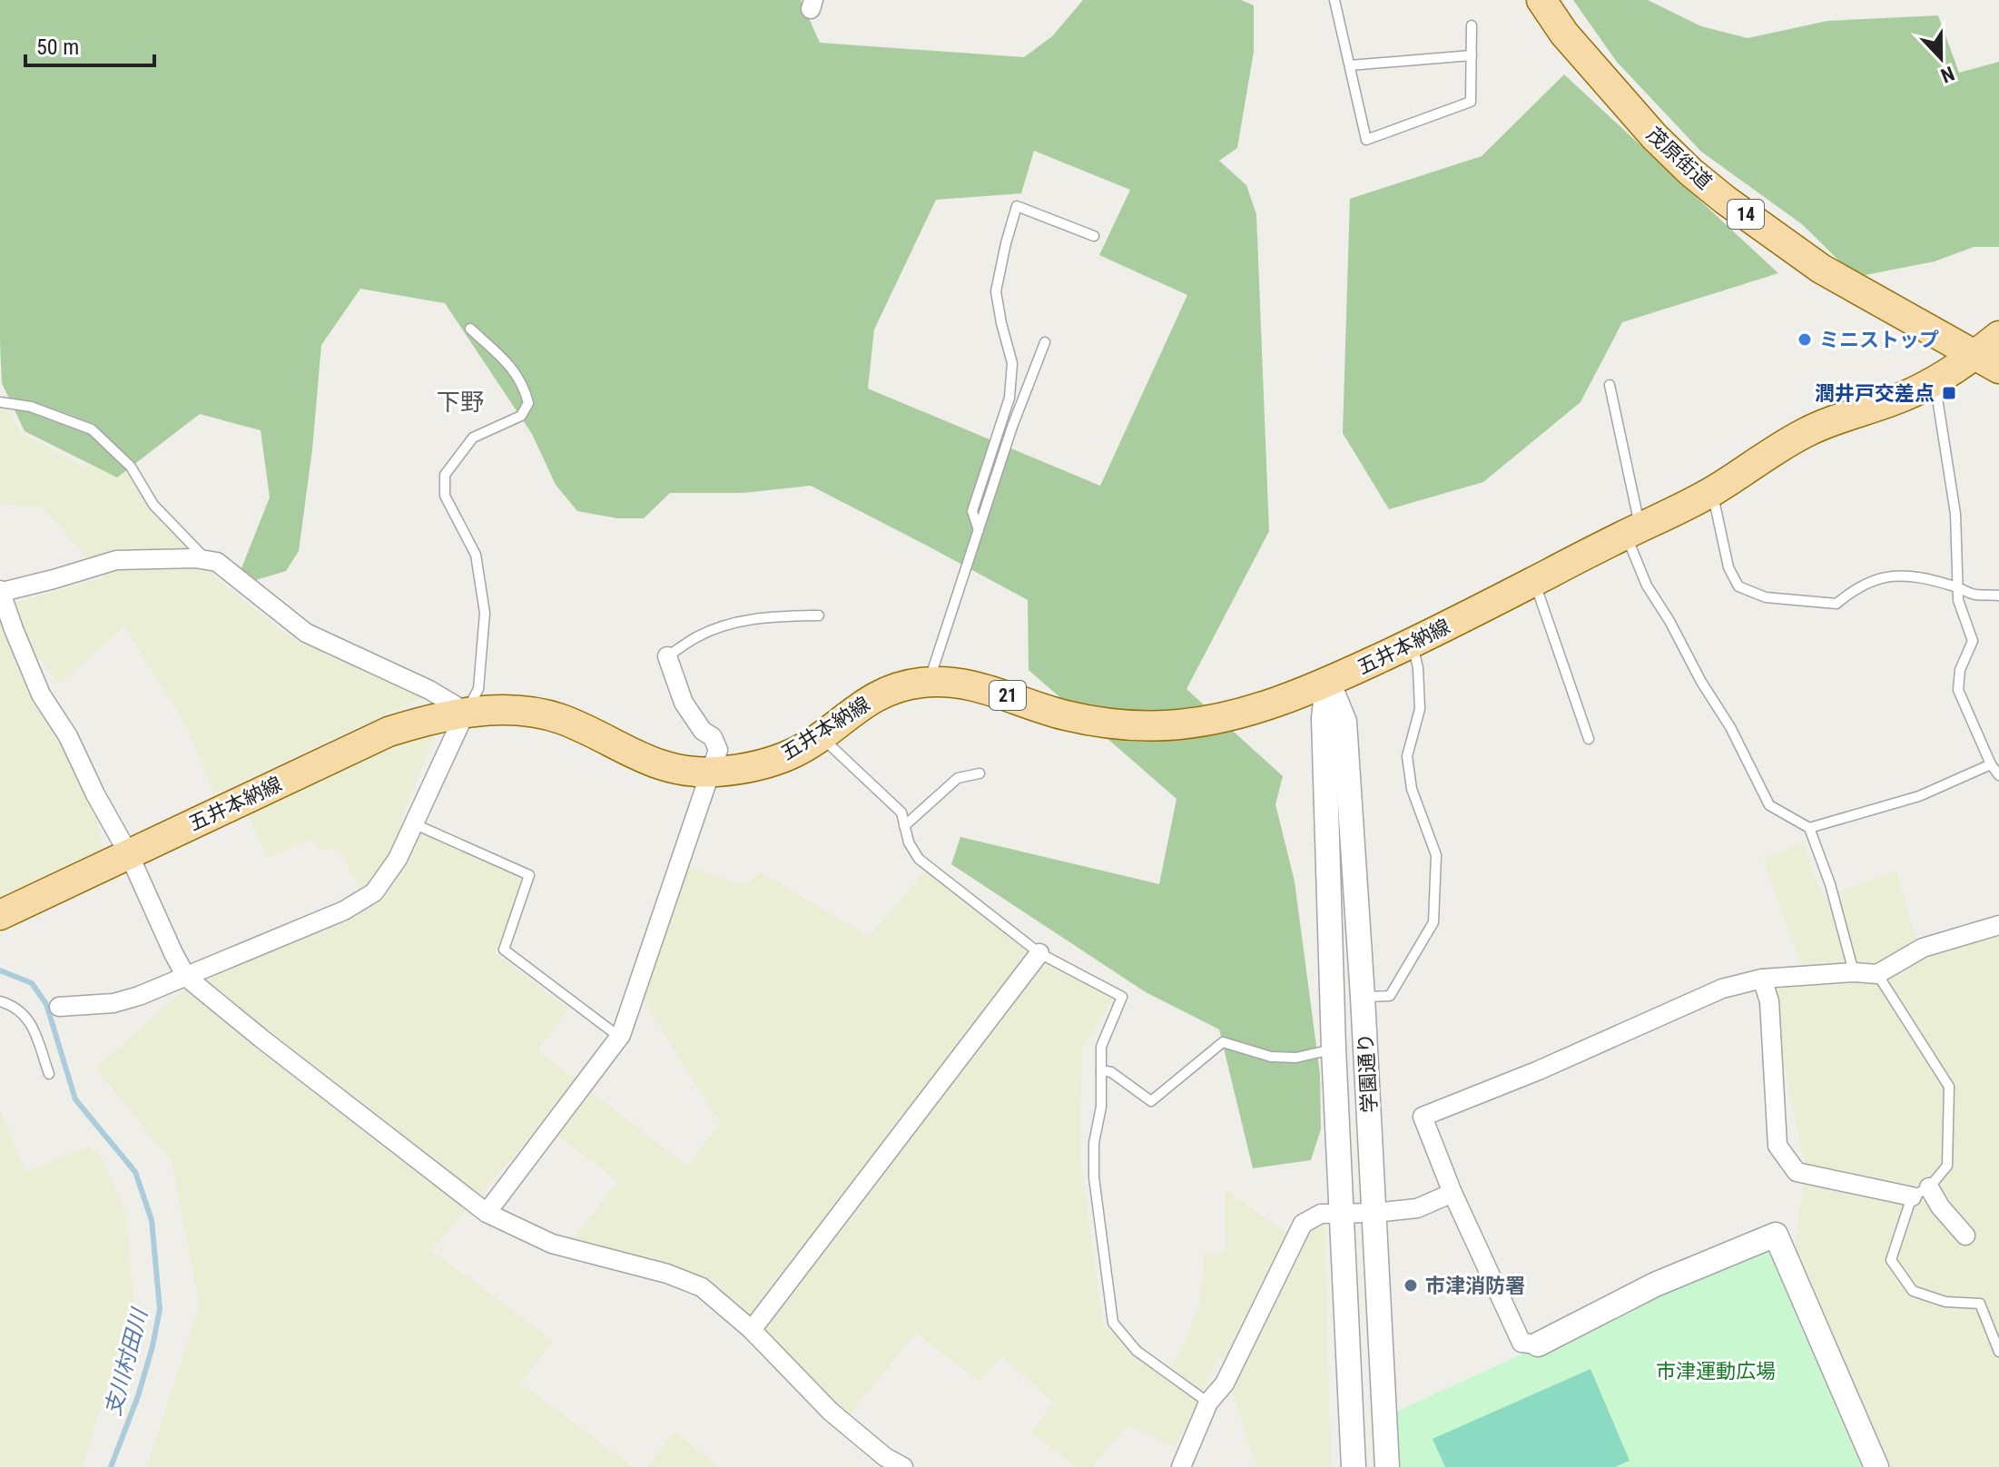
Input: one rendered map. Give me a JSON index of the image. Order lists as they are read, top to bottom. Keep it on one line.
{"streets":{"main road":["茂原街道","14","五井本納線","21"],"street":["学園通り"]},"crossings":[["茂原街道","五井本納線"],["五井本納線","学園通り"]],"districts":["下野"],"water":["支川村田川"],"parks":["市津運動広場"],"places":{"other":["ミニストップ","市津消防署"],"transit":["潤井戸交差点"]},"scale_bar":"50 m","north":"bottom"}
